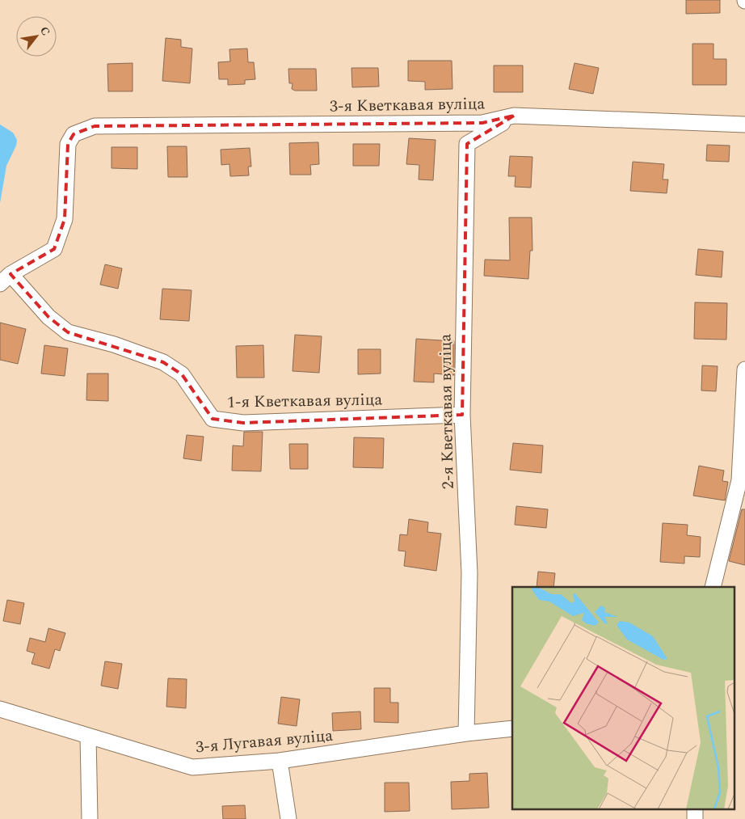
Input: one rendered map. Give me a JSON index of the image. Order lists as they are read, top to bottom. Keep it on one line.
{"streets":{"street":["3-я Кветкавая вуліца","1-я Кветкавая вуліца","2-я Кветкавая вуліца","3-я Лугавая вуліца"]},"crossings":[["3-я Кветкавая вуліца","1-я Кветкавая вуліца"],["3-я Кветкавая вуліца","2-я Кветкавая вуліца"],["1-я Кветкавая вуліца","2-я Кветкавая вуліца"],["2-я Кветкавая вуліца","3-я Лугавая вуліца"]],"north":"top right"}
